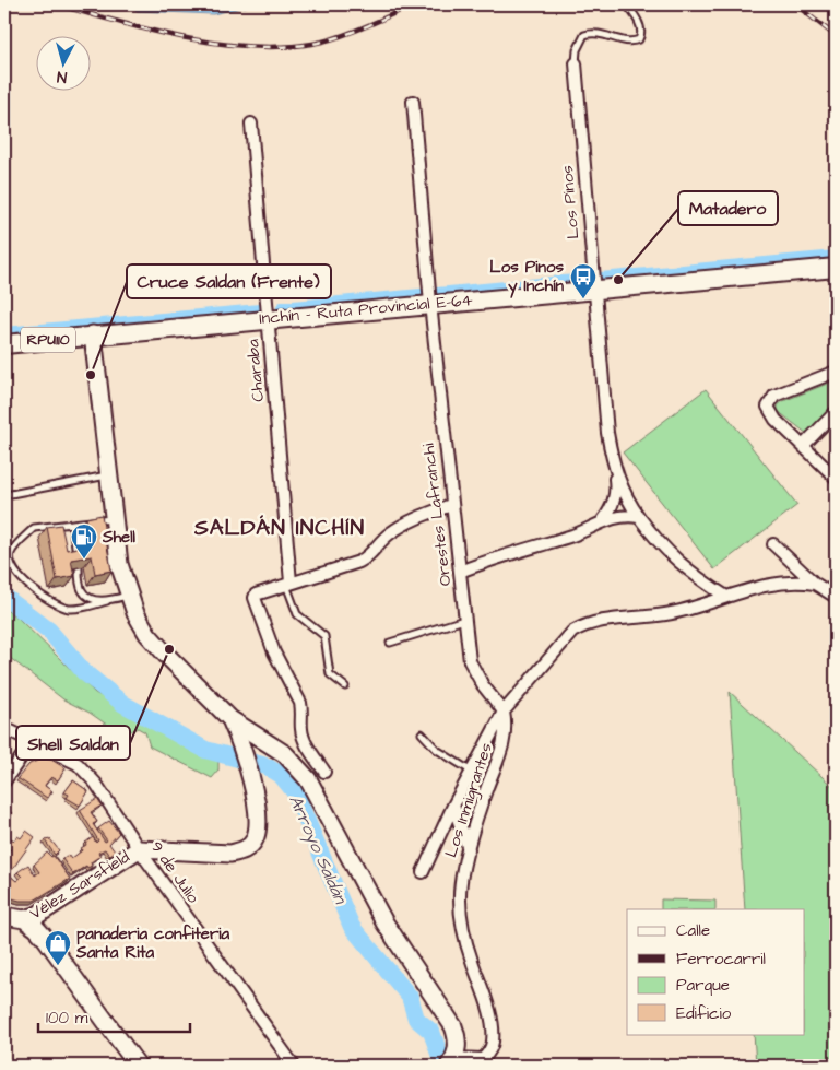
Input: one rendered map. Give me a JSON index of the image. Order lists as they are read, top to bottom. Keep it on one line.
{"streets":{"main road":["Inchín - Ruta Provincial E-64","RPU110","Vélez Sarsfield"],"street":["Los Pinos","Charaba","Orestes Lafranchi","Los Inmigrantes","9 de Julio"]},"crossings":[["Los Pinos","Inchín - Ruta Provincial E-64"],["Inchín - Ruta Provincial E-64","RPU110"],["Inchín - Ruta Provincial E-64","Charaba"],["Inchín - Ruta Provincial E-64","Orestes Lafranchi"],["Orestes Lafranchi","Los Inmigrantes"],["9 de Julio","Vélez Sarsfield"]],"districts":["SALDÁN INCHÍN"],"water":["Arroyo Saldán"],"places":{"other":["Matadero","Cruce Saldan (Frente)","Shell Saldan"],"bus stop":["Los Pinos y Inchín"],"fuel station":["Shell"],"shop":["panaderia confiteria Santa Rita"]},"legend":["Calle","Ferrocarril","Parque","Edificio"],"scale_bar":"100 m","north":"bottom"}
